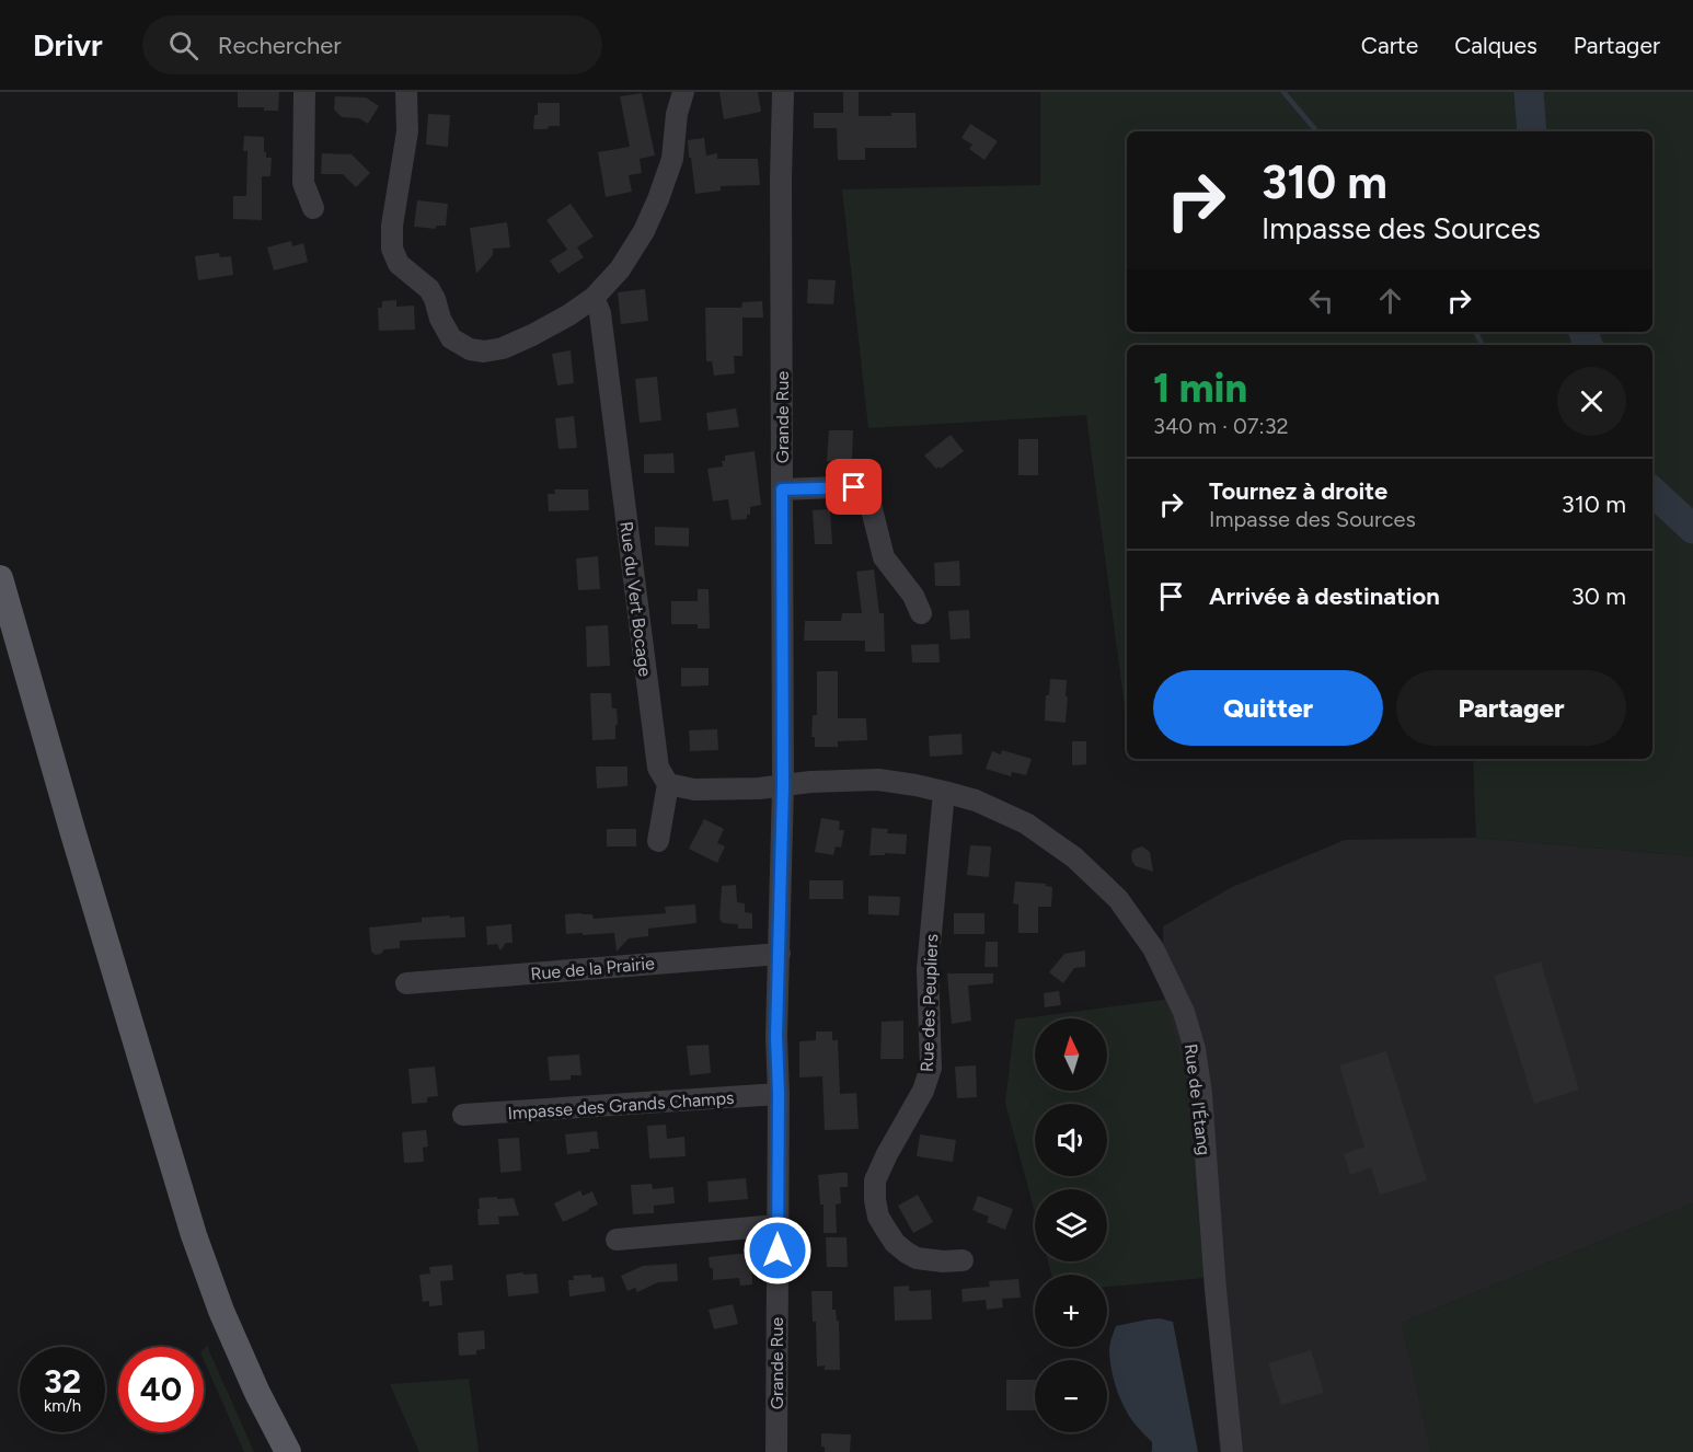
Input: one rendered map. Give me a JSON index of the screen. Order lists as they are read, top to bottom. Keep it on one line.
{"streets":{"street":["Grande Rue","Rue du Vert Bocage","Rue de la Prairie","Rue des Peupliers","Rue de l'Étang","Impasse des Grands Champs"]},"crossings":[["Grande Rue","Rue de la Prairie"],["Grande Rue","Rue de l'Étang"],["Grande Rue","Impasse des Grands Champs"],["Rue des Peupliers","Rue de l'Étang"]],"north":"top","page":{"header":"Drivr","search":"Rechercher","nav":["Carte","Calques","Partager"],"turn":["310 m","Impasse des Sources"],"heading":["1 min","340 m · 07:32"],"list":[{"name":"Tournez à droite","note":"Impasse des Sources","value":"310 m"},{"name":"Arrivée à destination","value":"30 m"}],"buttons":["Quitter","Partager"],"map_buttons":["+","−"],"speed":"32 km/h","limit":"40"}}
